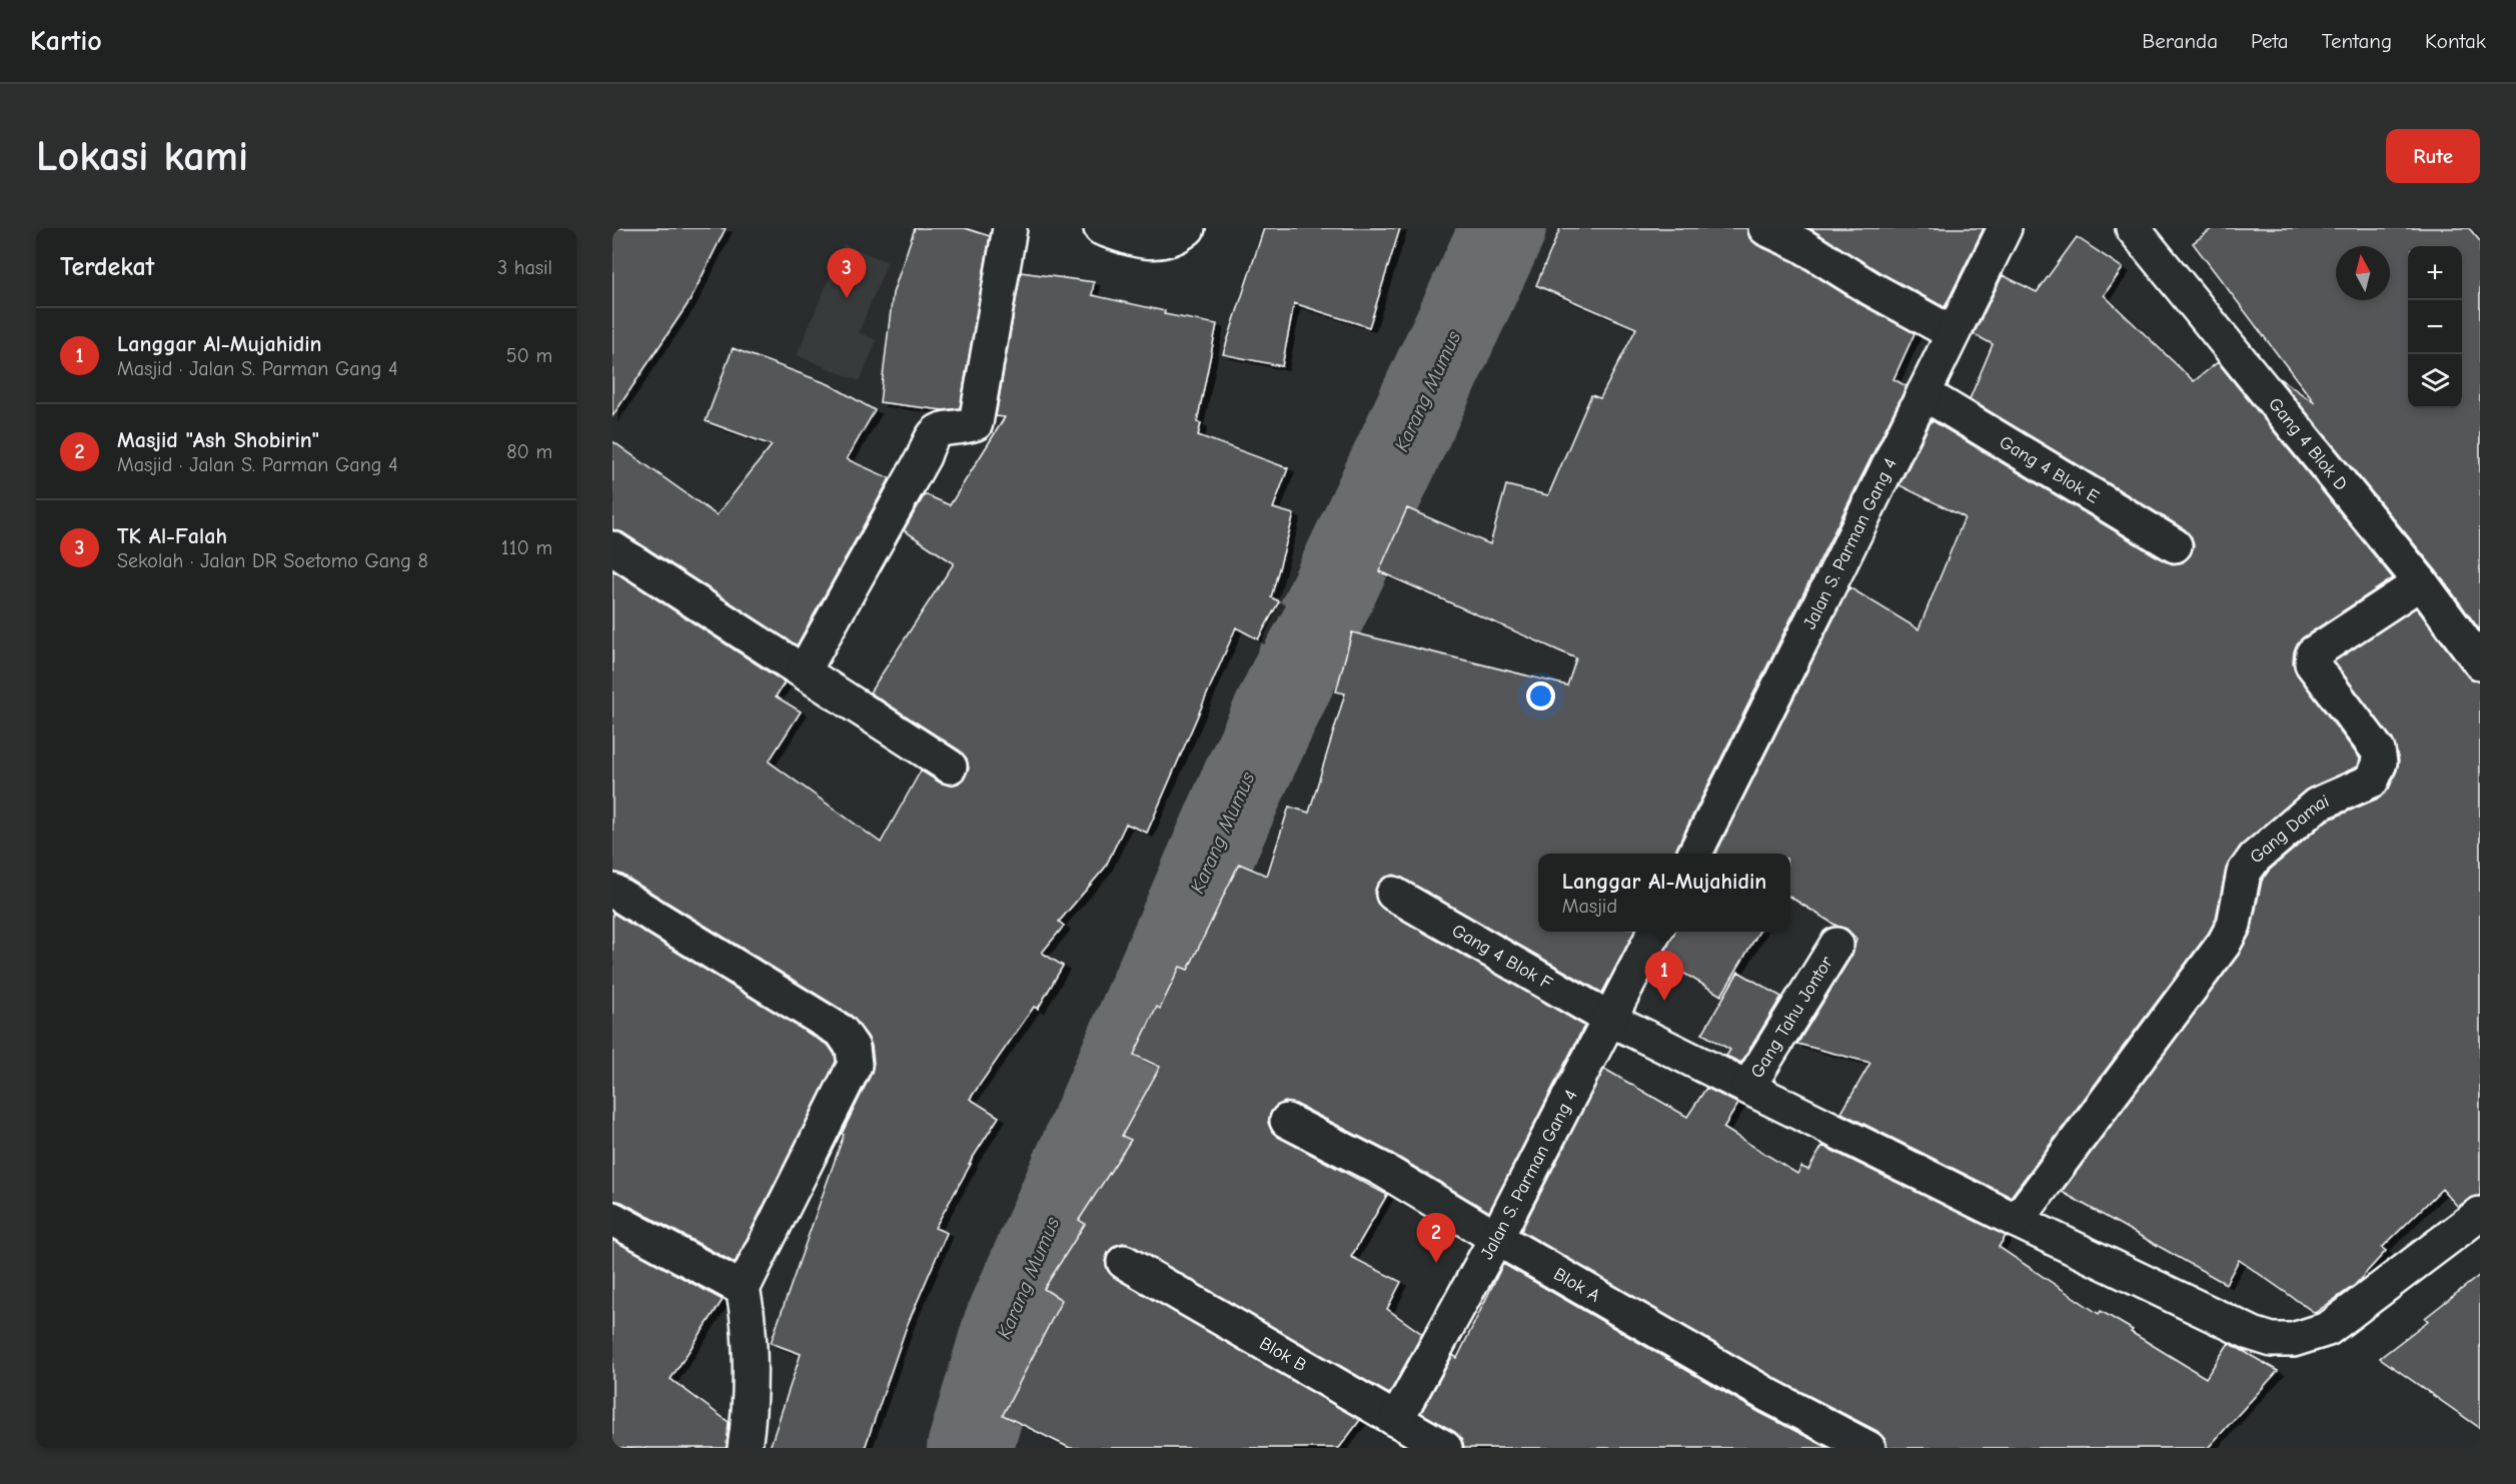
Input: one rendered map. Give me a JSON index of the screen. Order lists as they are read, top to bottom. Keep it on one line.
{"streets":{"street":["Gang 4 Blok D","Gang 4 Blok E","Jalan S. Parman Gang 4","Gang Damai","Gang 4 Blok F","Gang Tahu Jontor","Blok A","Blok B"]},"crossings":[["Gang 4 Blok D","Gang Damai"],["Gang 4 Blok E","Jalan S. Parman Gang 4"],["Jalan S. Parman Gang 4","Gang 4 Blok F"],["Jalan S. Parman Gang 4","Blok A"],["Jalan S. Parman Gang 4","Blok B"],["Gang Damai","Gang 4 Blok F"],["Gang 4 Blok F","Gang Tahu Jontor"]],"water":["Karang Mumus"],"north":"top","page":{"header":"Kartio","nav":["Beranda","Peta","Tentang","Kontak"],"buttons":"Rute","title":"Lokasi kami","heading":["Terdekat","3 hasil"],"map_buttons":["+","−"],"pins":["3","1","2"],"list":[{"mark":"1","name":"Langgar Al-Mujahidin","note":"Masjid · Jalan S. Parman Gang 4","value":"50 m"},{"mark":"2","name":"Masjid \"Ash Shobirin\"","note":"Masjid · Jalan S. Parman Gang 4","value":"80 m"},{"mark":"3","name":"TK Al-Falah","note":"Sekolah · Jalan DR Soetomo Gang 8","value":"110 m"}],"popup":["Langgar Al-Mujahidin","Masjid"]}}
